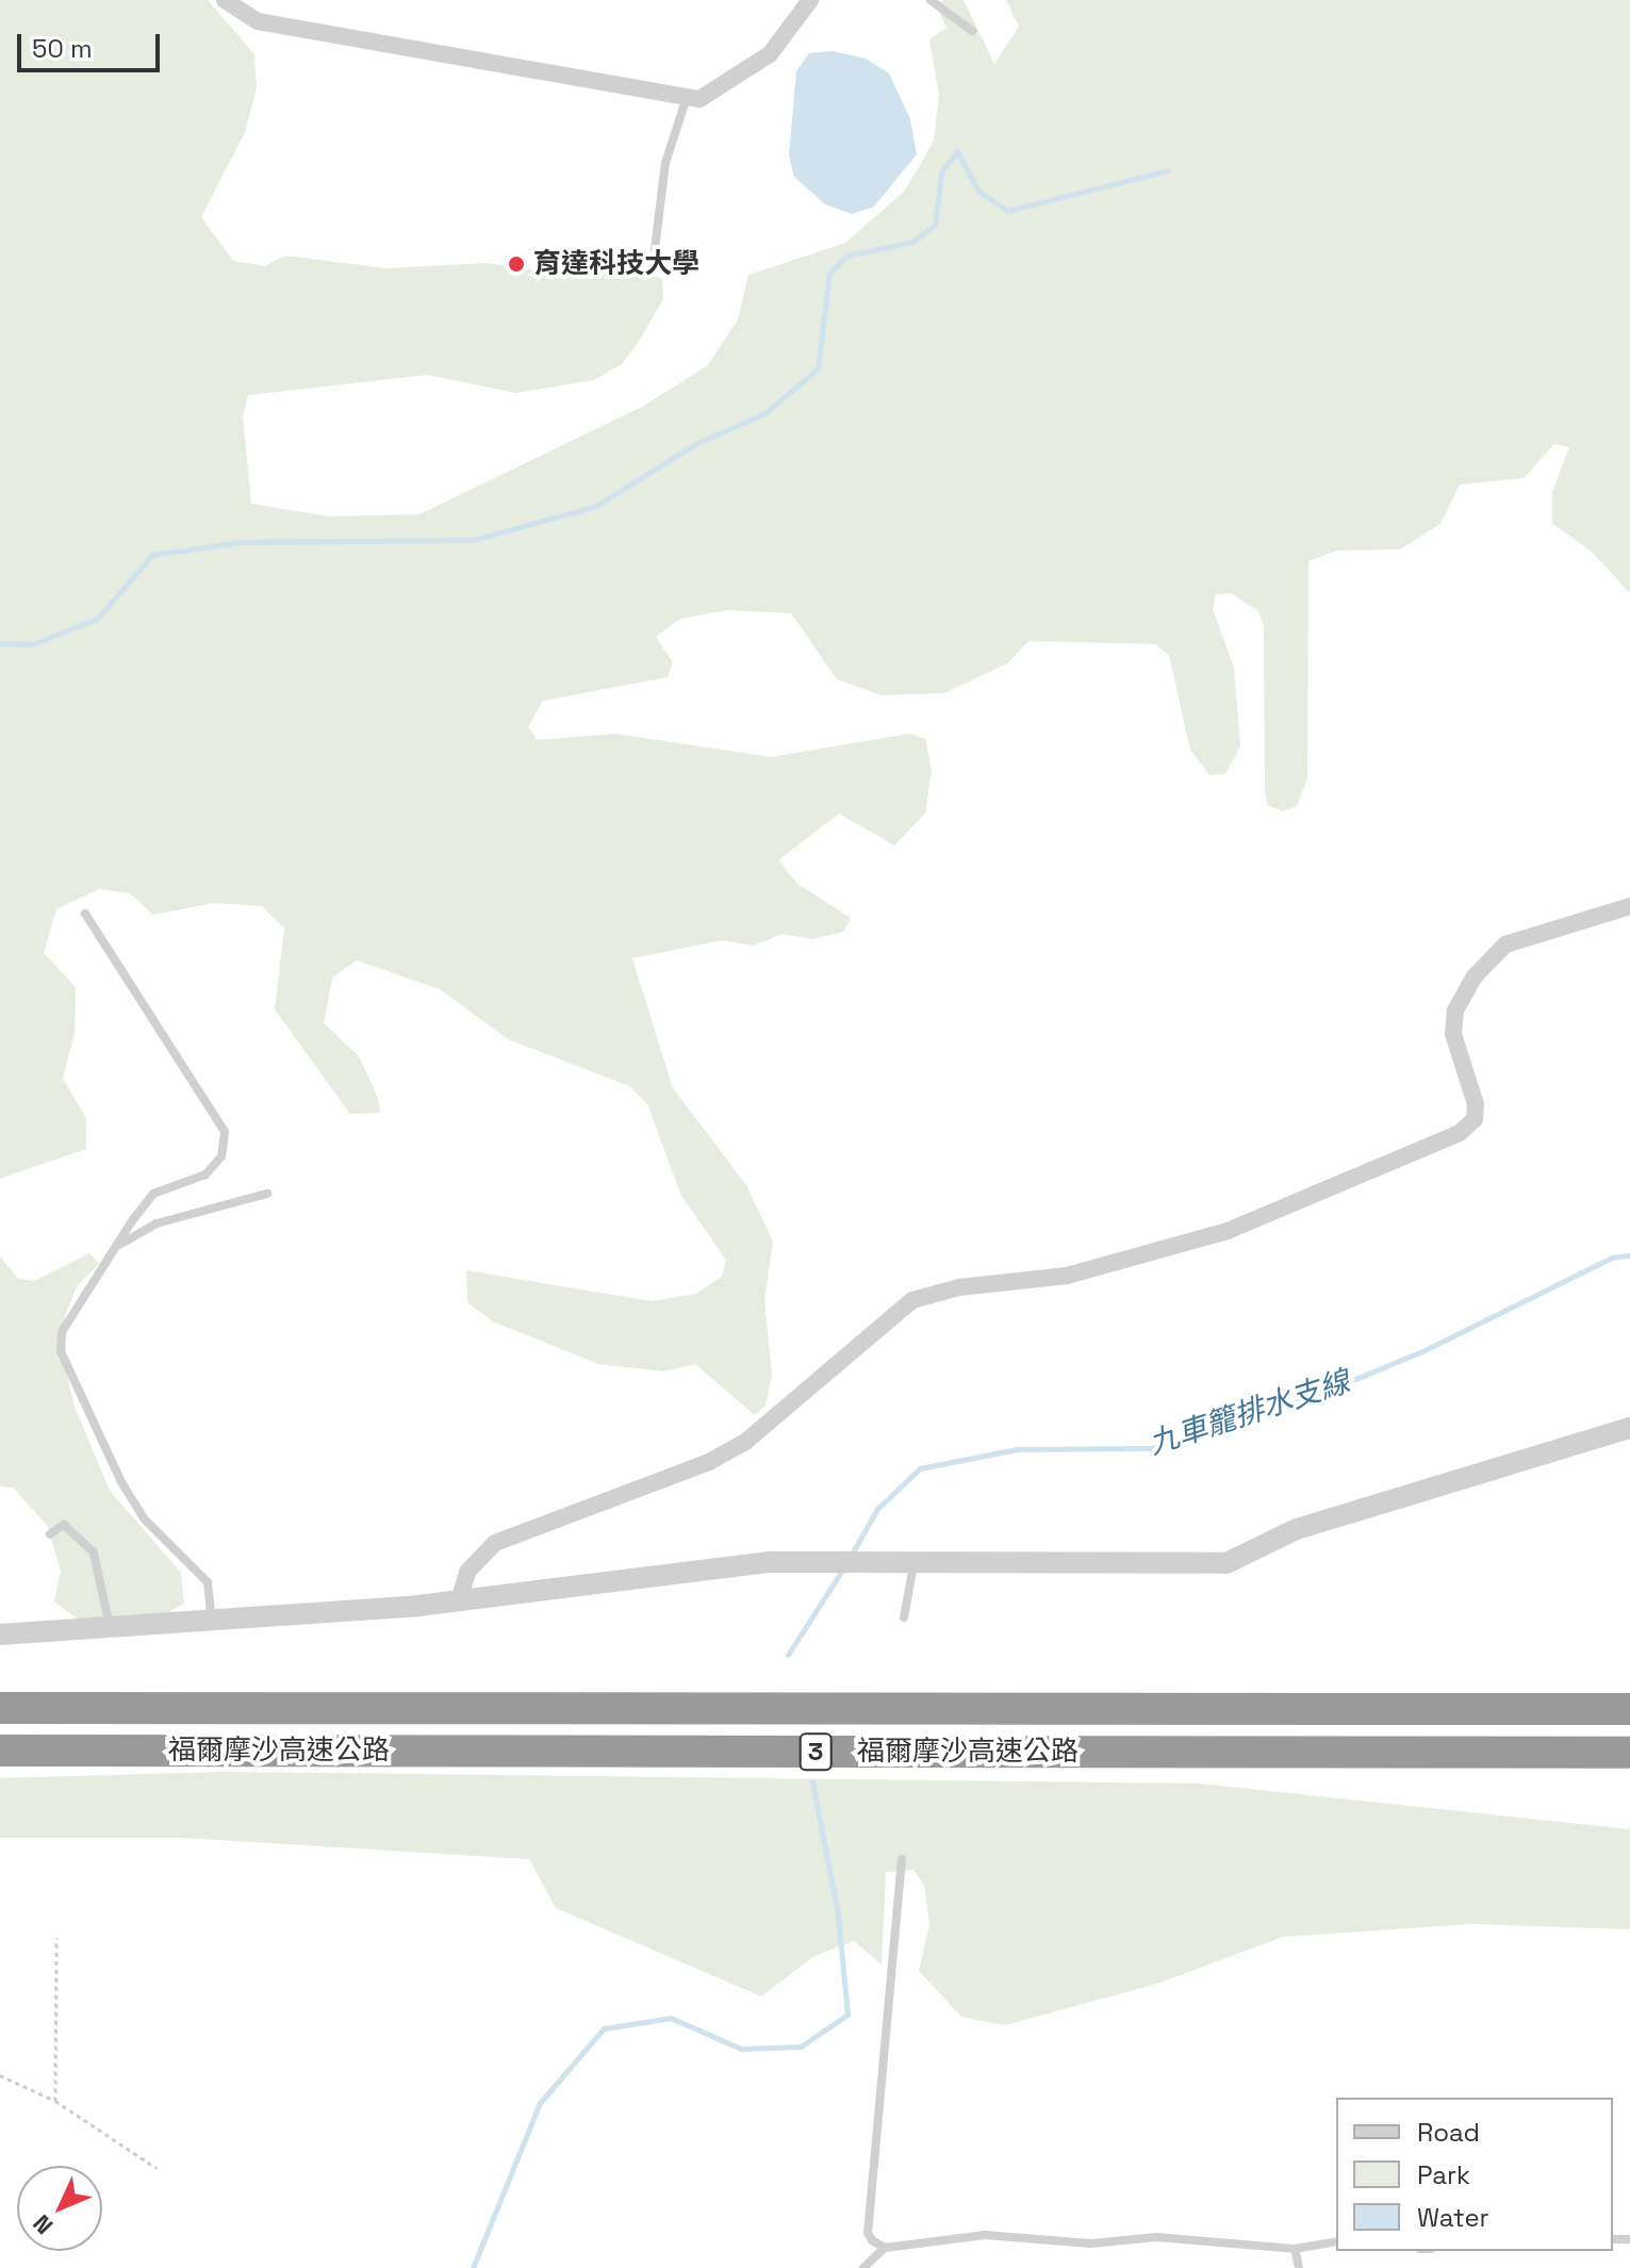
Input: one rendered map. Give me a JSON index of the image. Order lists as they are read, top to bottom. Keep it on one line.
{"streets":{"highway":["福爾摩沙高速公路","3"]},"water":["九車籠排水支線"],"places":["育達科技大學"],"legend":["Road","Park","Water"],"scale_bar":"50 m","north":"bottom left"}
